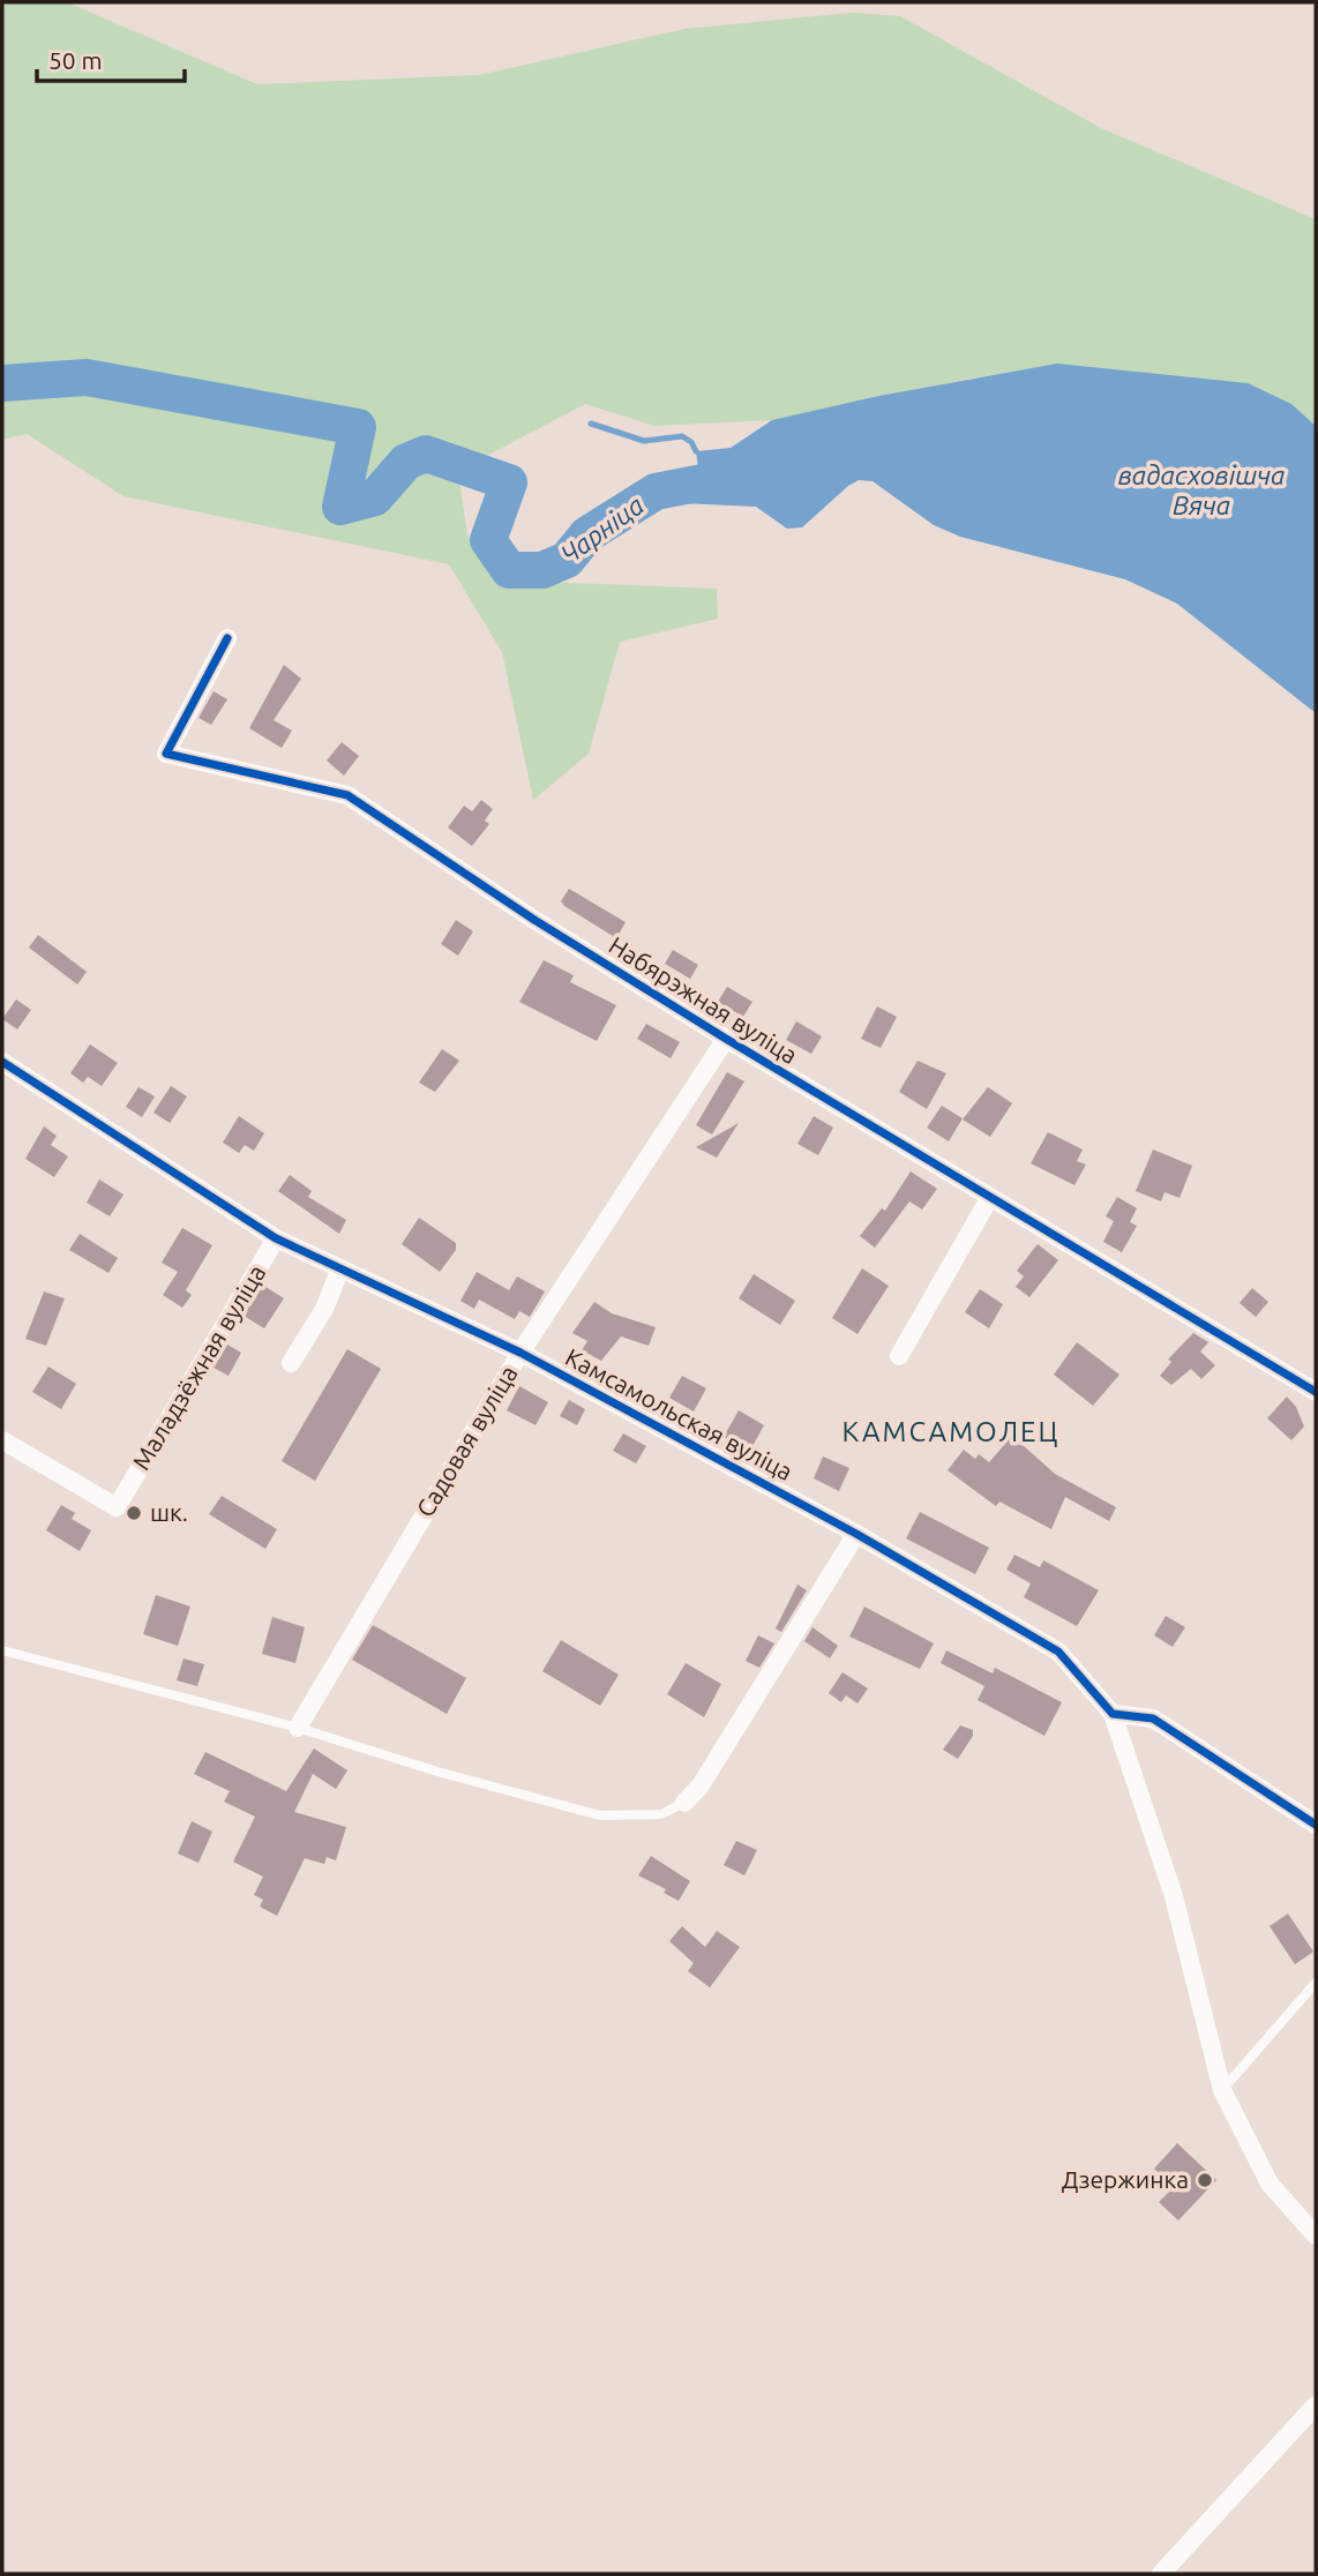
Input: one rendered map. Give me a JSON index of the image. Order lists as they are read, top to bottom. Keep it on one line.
{"streets":{"street":["Набярэжная вуліца","Маладзёжная вуліца","Камсамольская вуліца","Садовая вуліца"]},"crossings":[["Набярэжная вуліца","Садовая вуліца"],["Маладзёжная вуліца","Камсамольская вуліца"],["Камсамольская вуліца","Садовая вуліца"]],"districts":["КАМСАМОЛЕЦ"],"water":["вадасховішча Вяча","Чарніца"],"places":["шк.","Дзержинка"],"scale_bar":"50 m"}
